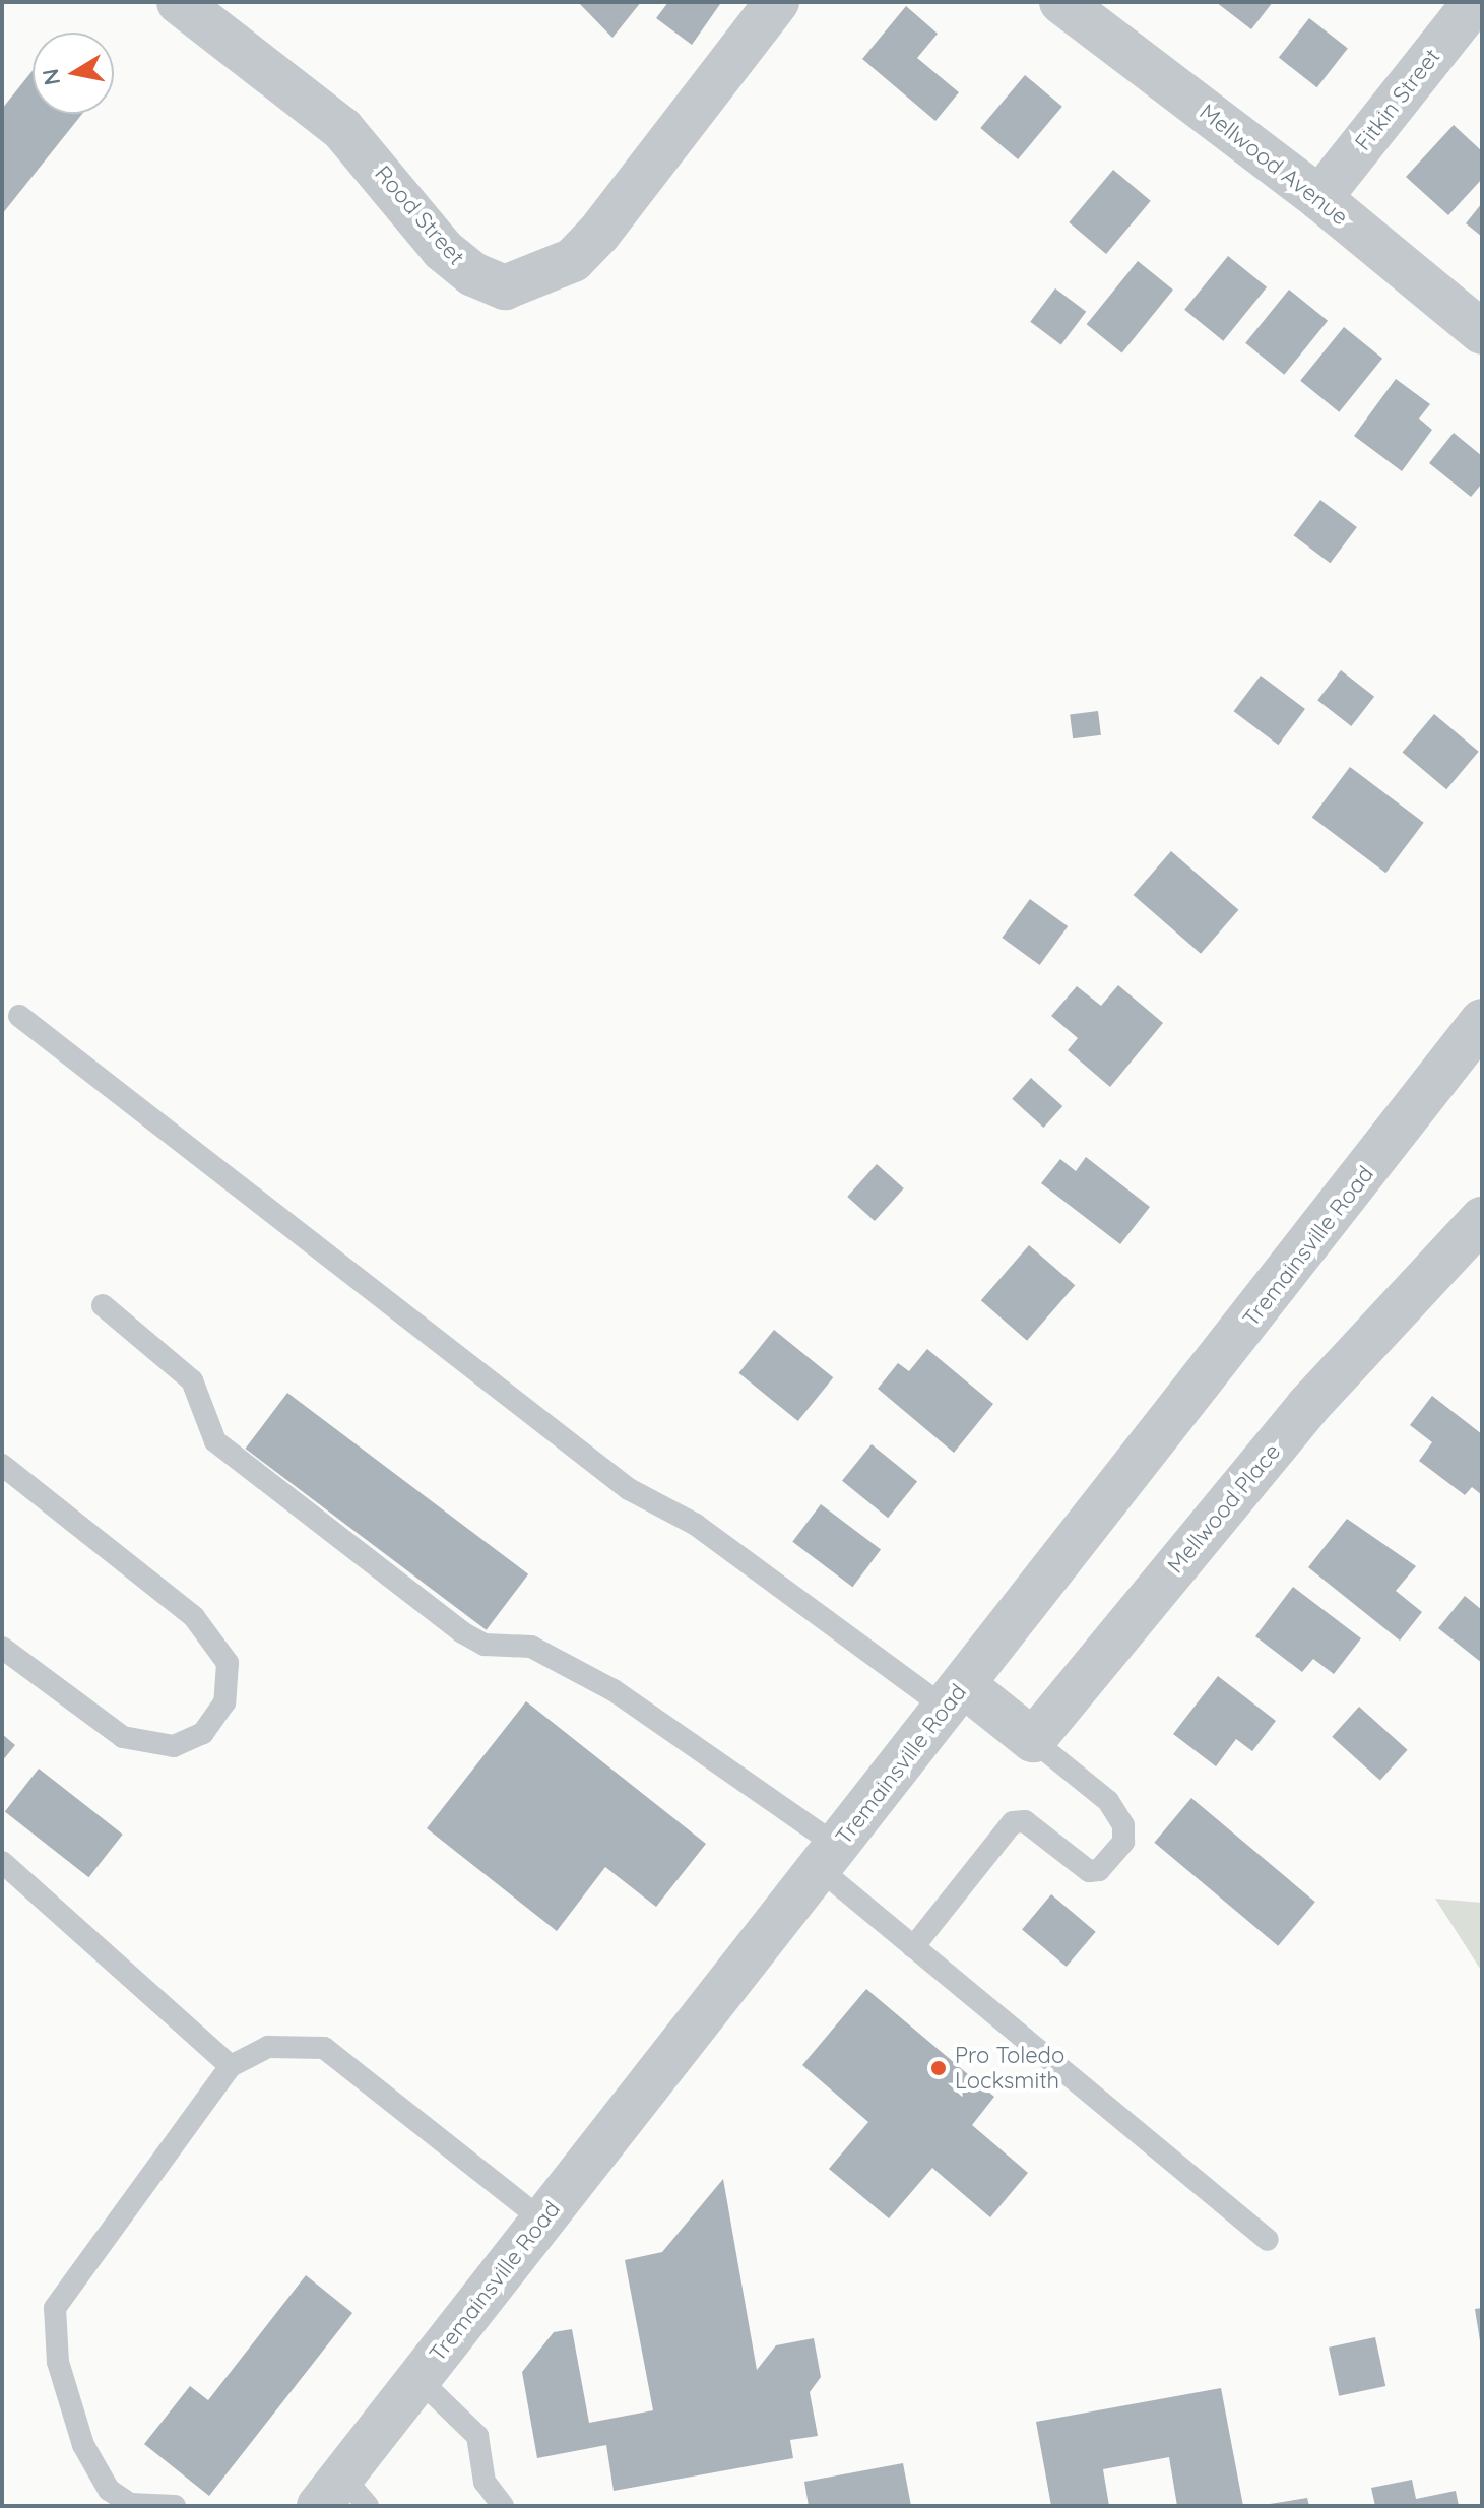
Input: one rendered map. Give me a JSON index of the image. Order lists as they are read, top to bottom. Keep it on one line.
{"streets":{"street":["Fitkin Street","Mellwood Avenue","Rood Street","Tremainsville Road","Mellwood Place"]},"crossings":[["Fitkin Street","Mellwood Avenue"]],"places":["Pro Toledo Locksmith"],"north":"left"}
